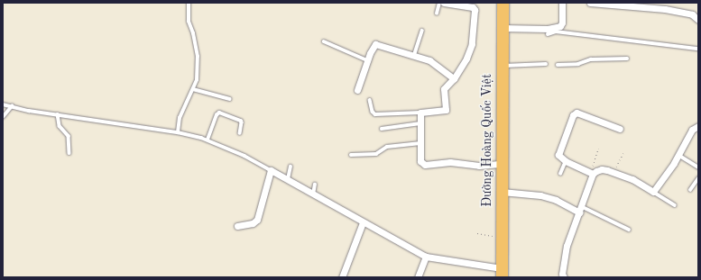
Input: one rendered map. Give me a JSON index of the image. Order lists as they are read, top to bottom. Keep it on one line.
{"streets":{"highway":["Đường Hoàng Quốc Việt"]}}
